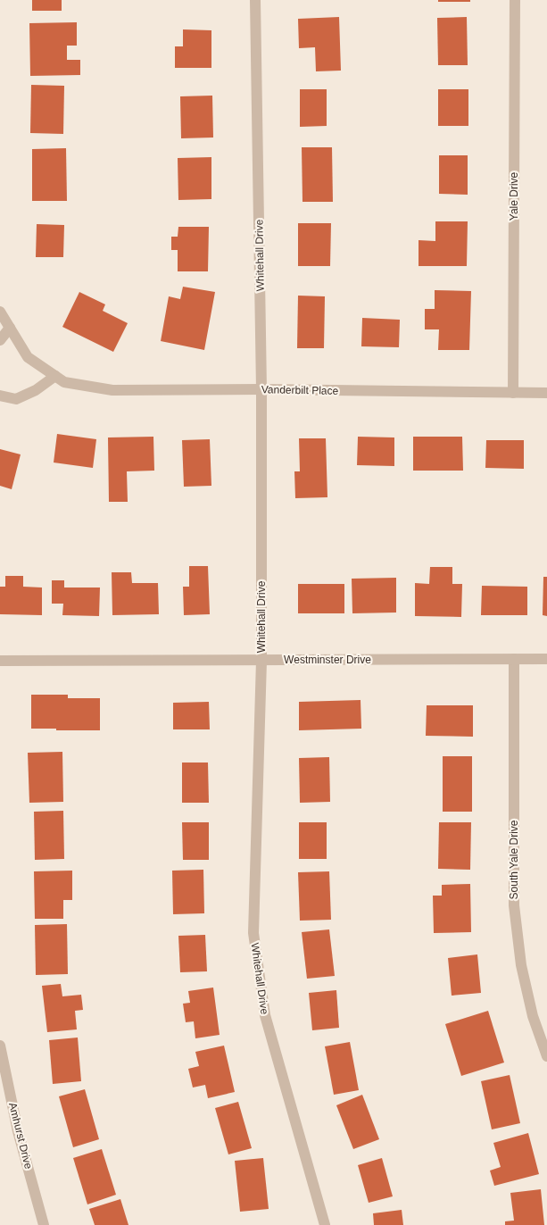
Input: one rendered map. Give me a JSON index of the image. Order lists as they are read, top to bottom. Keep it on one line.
{"streets":{"street":["Yale Drive","Whitehall Drive","Vanderbilt Place","Westminster Drive","South Yale Drive","Amhurst Drive"]},"crossings":[["Yale Drive","Vanderbilt Place"],["Whitehall Drive","Vanderbilt Place"],["Whitehall Drive","Westminster Drive"],["Westminster Drive","South Yale Drive"]]}
